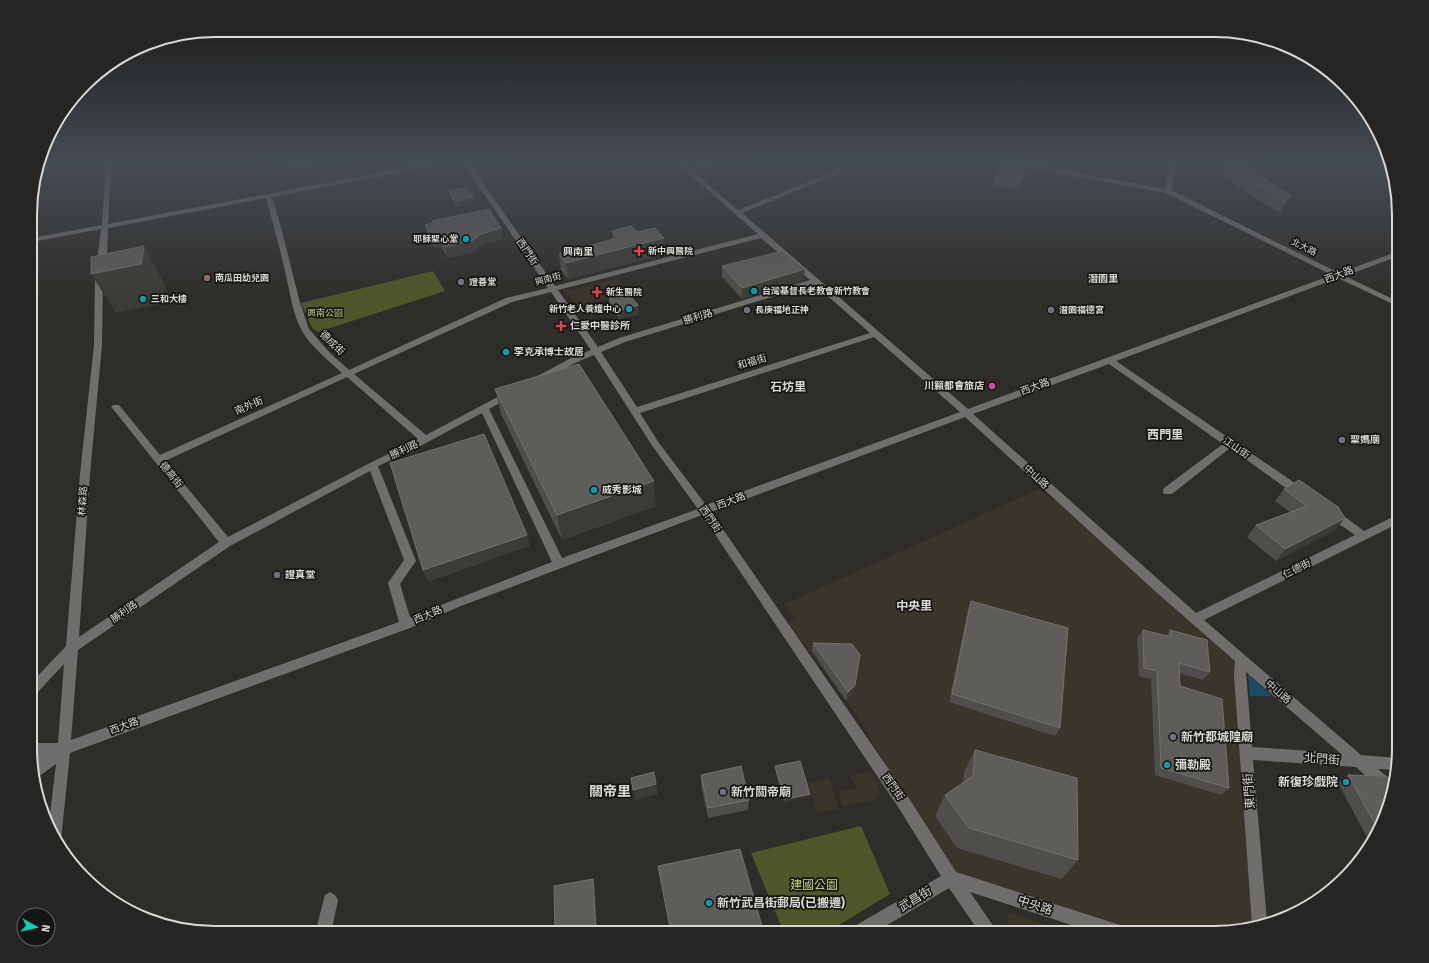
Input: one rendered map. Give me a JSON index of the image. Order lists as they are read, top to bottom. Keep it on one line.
{"streets":{"street":["北大路","西門街","西大路","興南街","勝利路","德成街","和福街","南外街","江山街","德高街","中山路","林森路","仁德街","北門街","東門街","武昌街","中央路"]},"crossings":[["北大路","西大路"],["西門街","西大路"],["西門街","興南街"],["西門街","勝利路"],["西門街","和福街"],["西門街","武昌街"],["西門街","中央路"],["西大路","江山街"],["西大路","中山路"],["西大路","林森路"],["興南街","德成街"],["興南街","南外街"],["興南街","中山路"],["勝利路","德成街"],["勝利路","德高街"],["勝利路","中山路"],["勝利路","林森路"],["德成街","南外街"],["和福街","中山路"],["南外街","德高街"],["中山路","仁德街"],["中山路","北門街"],["中山路","東門街"],["北門街","東門街"],["武昌街","中央路"]],"districts":["興南里","潛園里","石坊里","西門里","中央里","關帝里"],"parks":["興南公園","建國公園"],"places":{"other":["耶穌聖心堂","南瓜田幼兒園","證善堂","台灣基督長老教會新竹教會","三和大樓","新竹老人養護中心","長庚福地正神","潛園福德宮","李克承博士故居","川籟都會旅店","聖媽廟","威秀影城","證真堂","新竹都城隍廟","彌勒殿","新復珍戲院","新竹關帝廟","新竹武昌街郵局(已搬遷)"],"health":["新中興醫院","新生醫院","仁愛中醫診所"]},"north":"right"}
